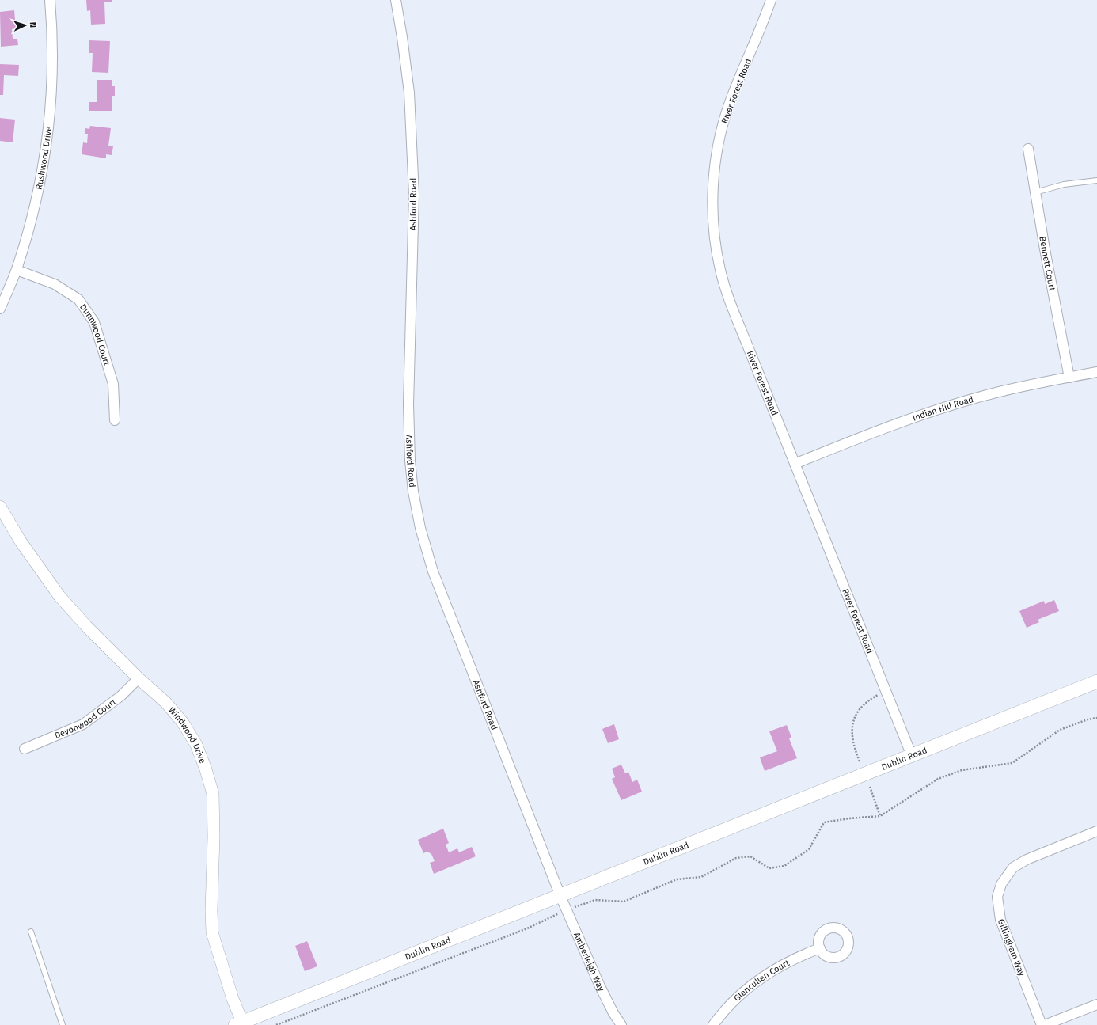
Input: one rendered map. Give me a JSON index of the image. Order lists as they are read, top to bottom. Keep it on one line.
{"streets":{"main road":["Dublin Road"],"street":["River Forest Road","Rushwood Drive","Ashford Road","Bennett Court","Dunnwood Court","Indian Hill Road","Devonwood Court","Windwood Drive","Gillingham Way","Amberleigh Way","Glencullen Court"]},"crossings":[["River Forest Road","Indian Hill Road"],["River Forest Road","Dublin Road"],["Rushwood Drive","Dunnwood Court"],["Ashford Road","Dublin Road"],["Ashford Road","Amberleigh Way"],["Bennett Court","Indian Hill Road"],["Devonwood Court","Windwood Drive"],["Windwood Drive","Dublin Road"],["Dublin Road","Amberleigh Way"]],"north":"right"}
